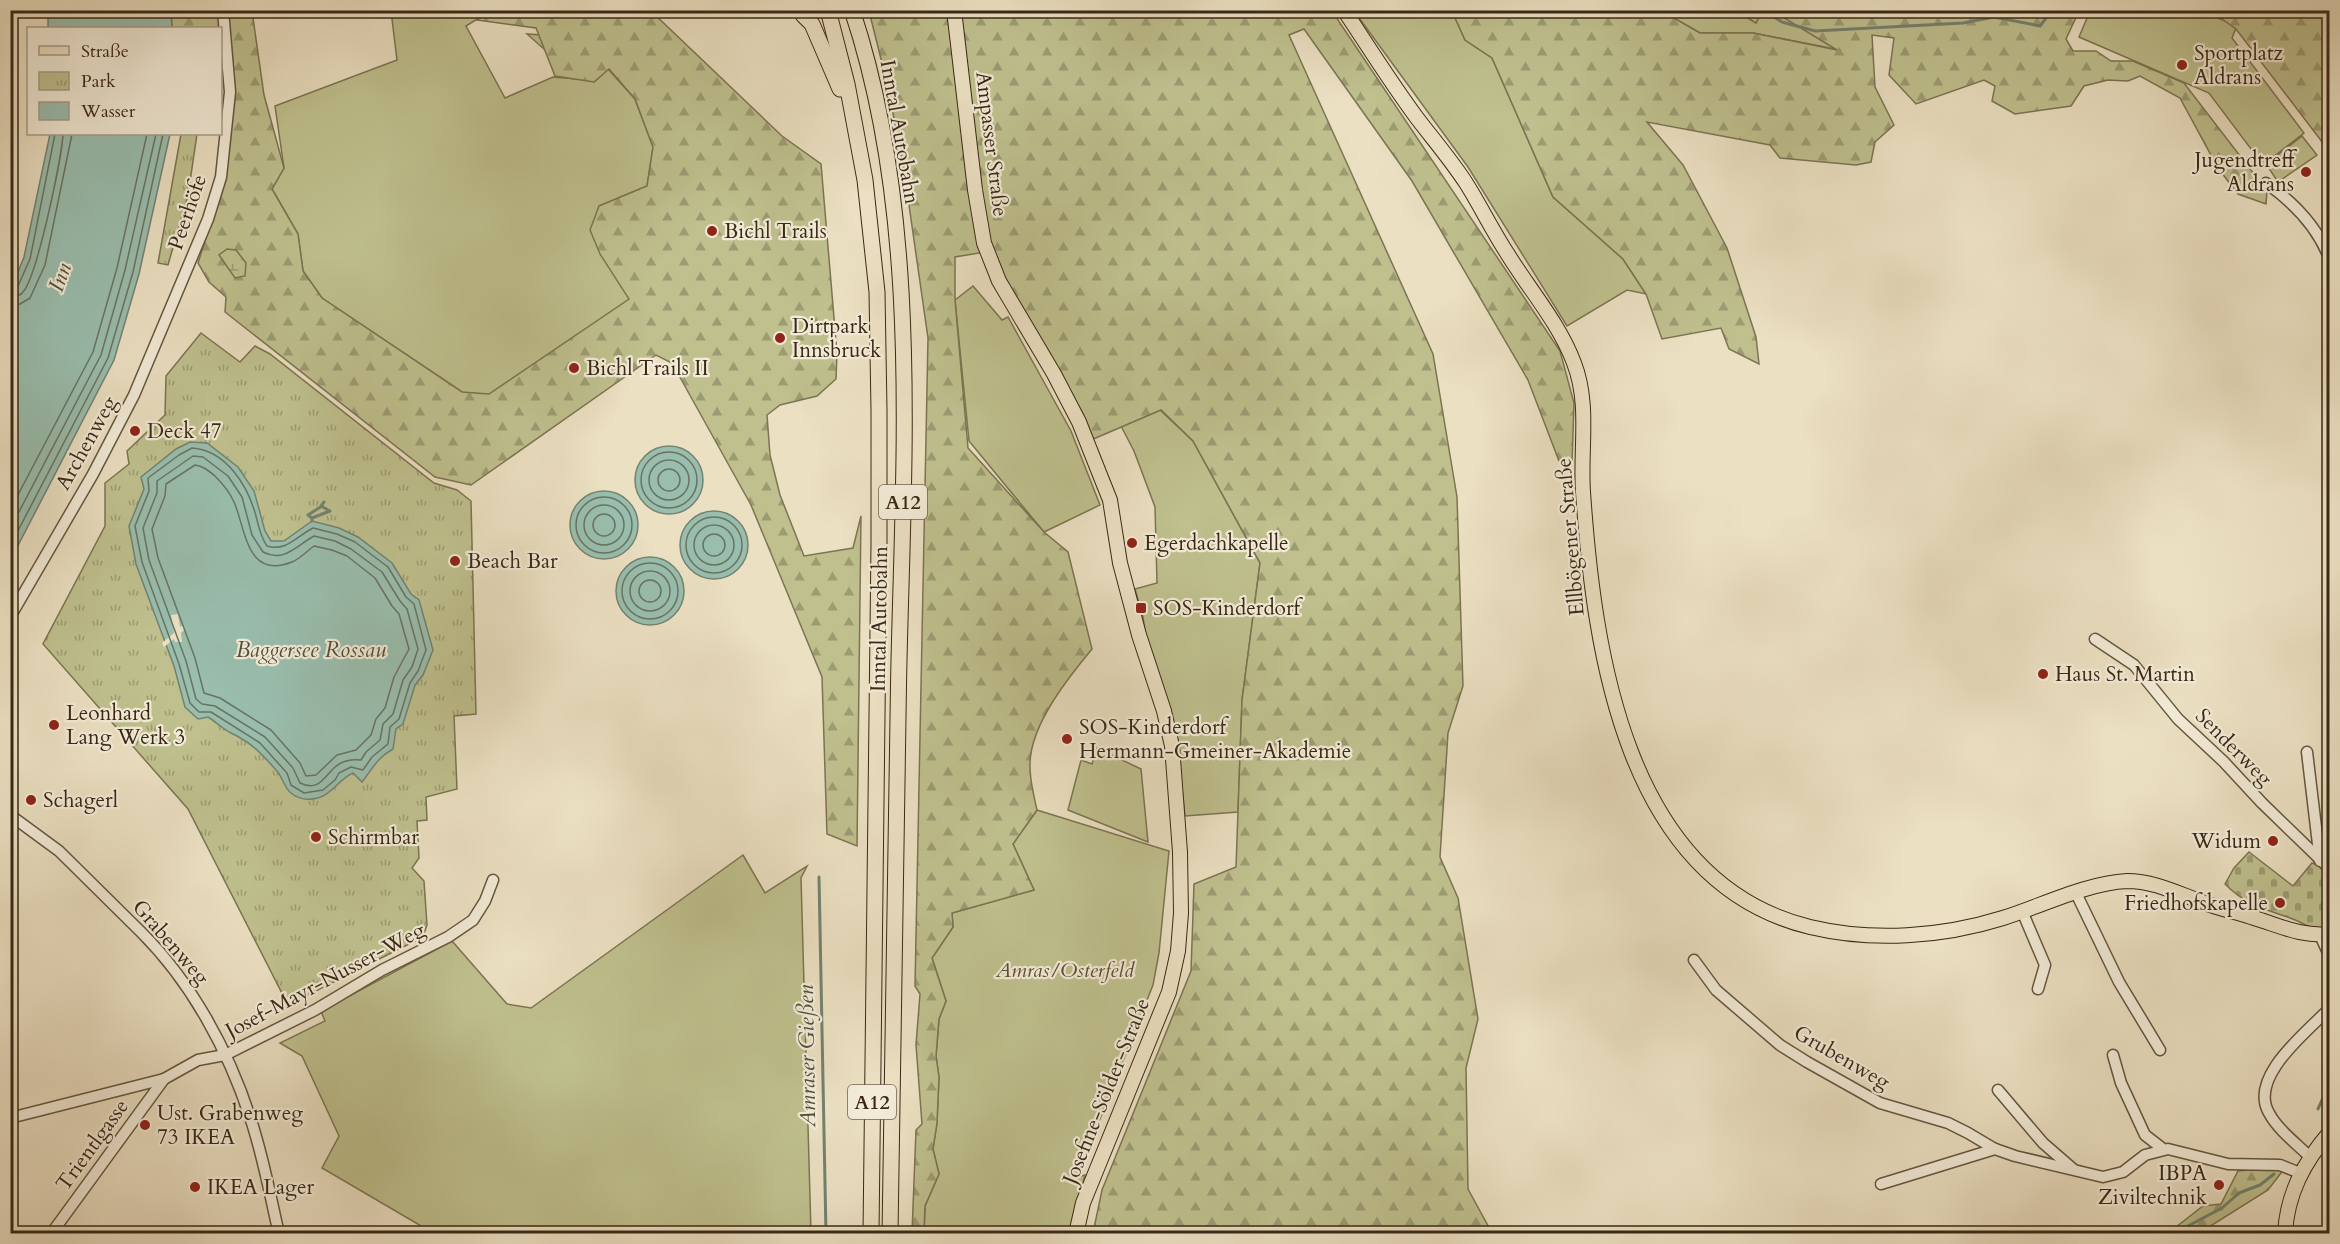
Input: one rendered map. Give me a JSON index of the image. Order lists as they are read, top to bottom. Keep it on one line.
{"streets":{"highway":["Inntal Autobahn","A12"],"main road":["Ampasser Straße","Ellbögener Straße","Josefine-Sölder-Straße"],"street":["Peerhöfe","Archenweg","Senderweg","Grabenweg","Josef-Mayr-Nusser-Weg","Grubenweg","Trientlgasse"]},"crossings":[["Ampasser Straße","Josefine-Sölder-Straße"],["Peerhöfe","Archenweg"],["Grabenweg","Josef-Mayr-Nusser-Weg"],["Josef-Mayr-Nusser-Weg","Trientlgasse"]],"water":["Inn","Baggersee Rossau","Amraser Gießen"],"parks":["Amras/Osterfeld"],"places":{"other":["Sportplatz Aldrans","Jugendtreff Aldrans","Bichl Trails","Dirtpark Innsbruck","Bichl Trails II","Deck 47","Egerdachkapelle","Beach Bar","Haus St. Martin","Leonhard Lang Werk 3","SOS-Kinderdorf Hermann-Gmeiner-Akademie","Schagerl","Schirmbar","Widum","Friedhofskapelle","Ust. Grabenweg 73 IKEA","IBPA Ziviltechnik","IKEA Lager"],"transit":["SOS-Kinderdorf"]},"legend":["Straße","Park","Wasser"]}
